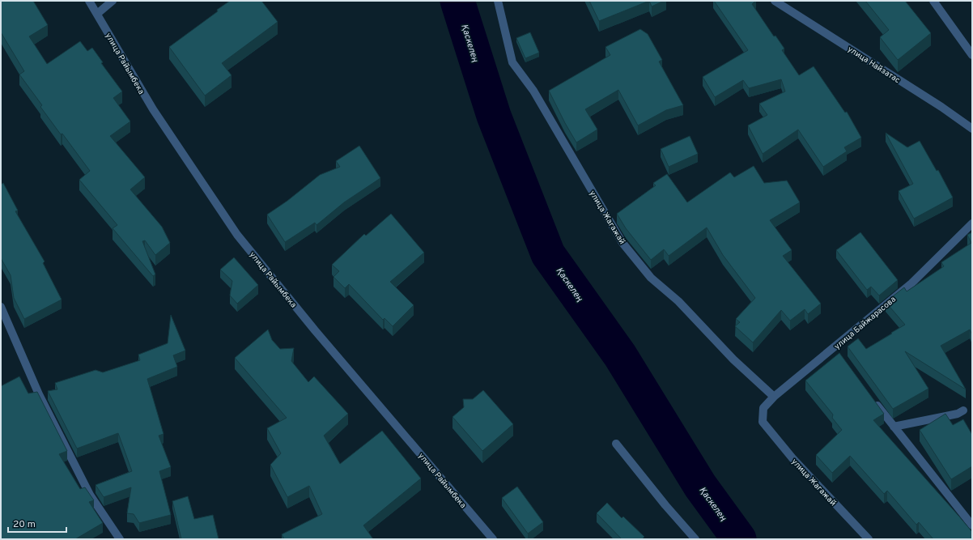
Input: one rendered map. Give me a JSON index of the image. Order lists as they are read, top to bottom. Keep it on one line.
{"streets":{"street":["улица Райымбека","улица Найзатас","улица Жагажай","улица Байжарасова"]},"crossings":[["улица Жагажай","улица Байжарасова"]],"water":["Қаскелең"],"scale_bar":"20 m"}
